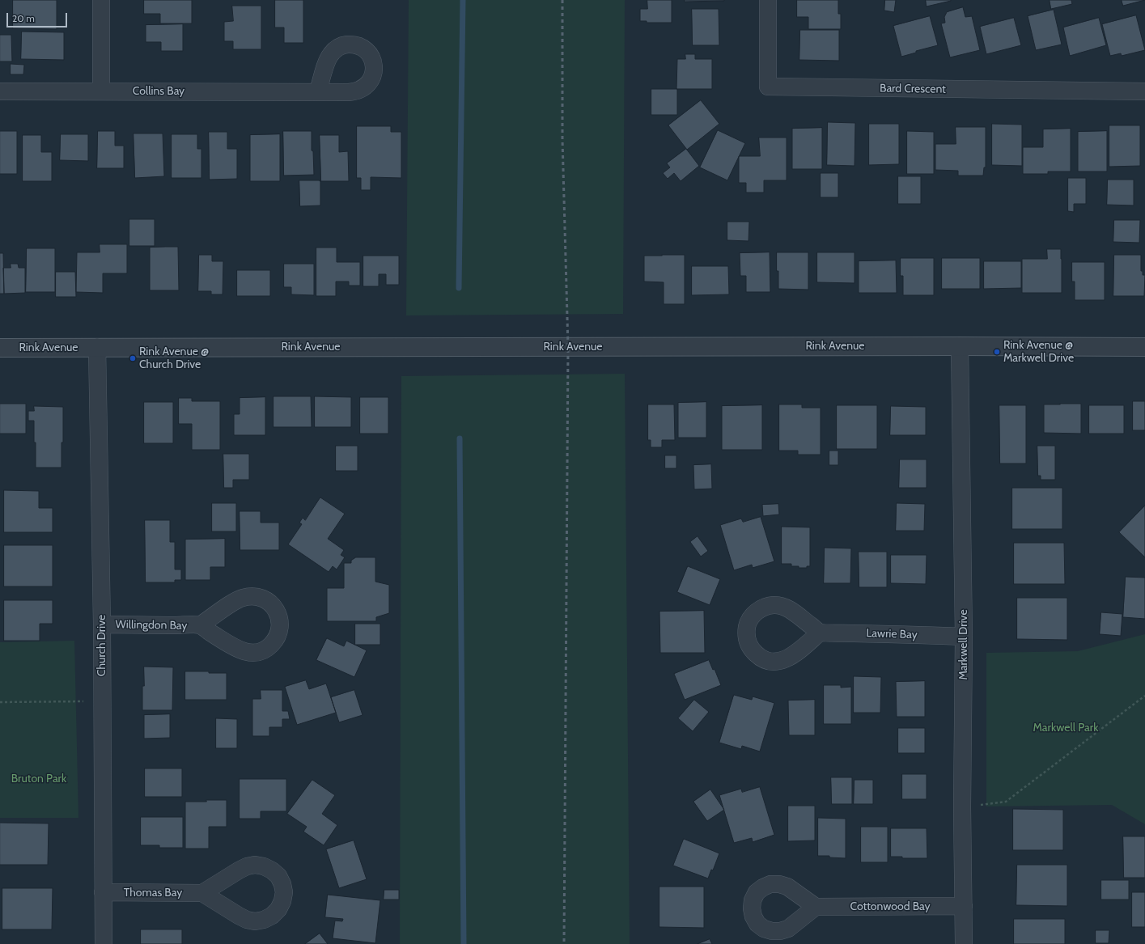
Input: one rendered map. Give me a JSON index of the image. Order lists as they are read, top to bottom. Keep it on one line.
{"streets":{"street":["Bard Crescent","Collins Bay","Rink Avenue","Willingdon Bay","Lawrie Bay","Markwell Drive","Church Drive","Thomas Bay","Cottonwood Bay"]},"crossings":[["Rink Avenue","Markwell Drive"],["Rink Avenue","Church Drive"],["Willingdon Bay","Church Drive"],["Lawrie Bay","Markwell Drive"],["Markwell Drive","Cottonwood Bay"],["Church Drive","Thomas Bay"]],"parks":["Markwell Park","Bruton Park"],"places":["Rink Avenue @ Markwell Drive","Rink Avenue @ Church Drive"],"scale_bar":"20 m"}
